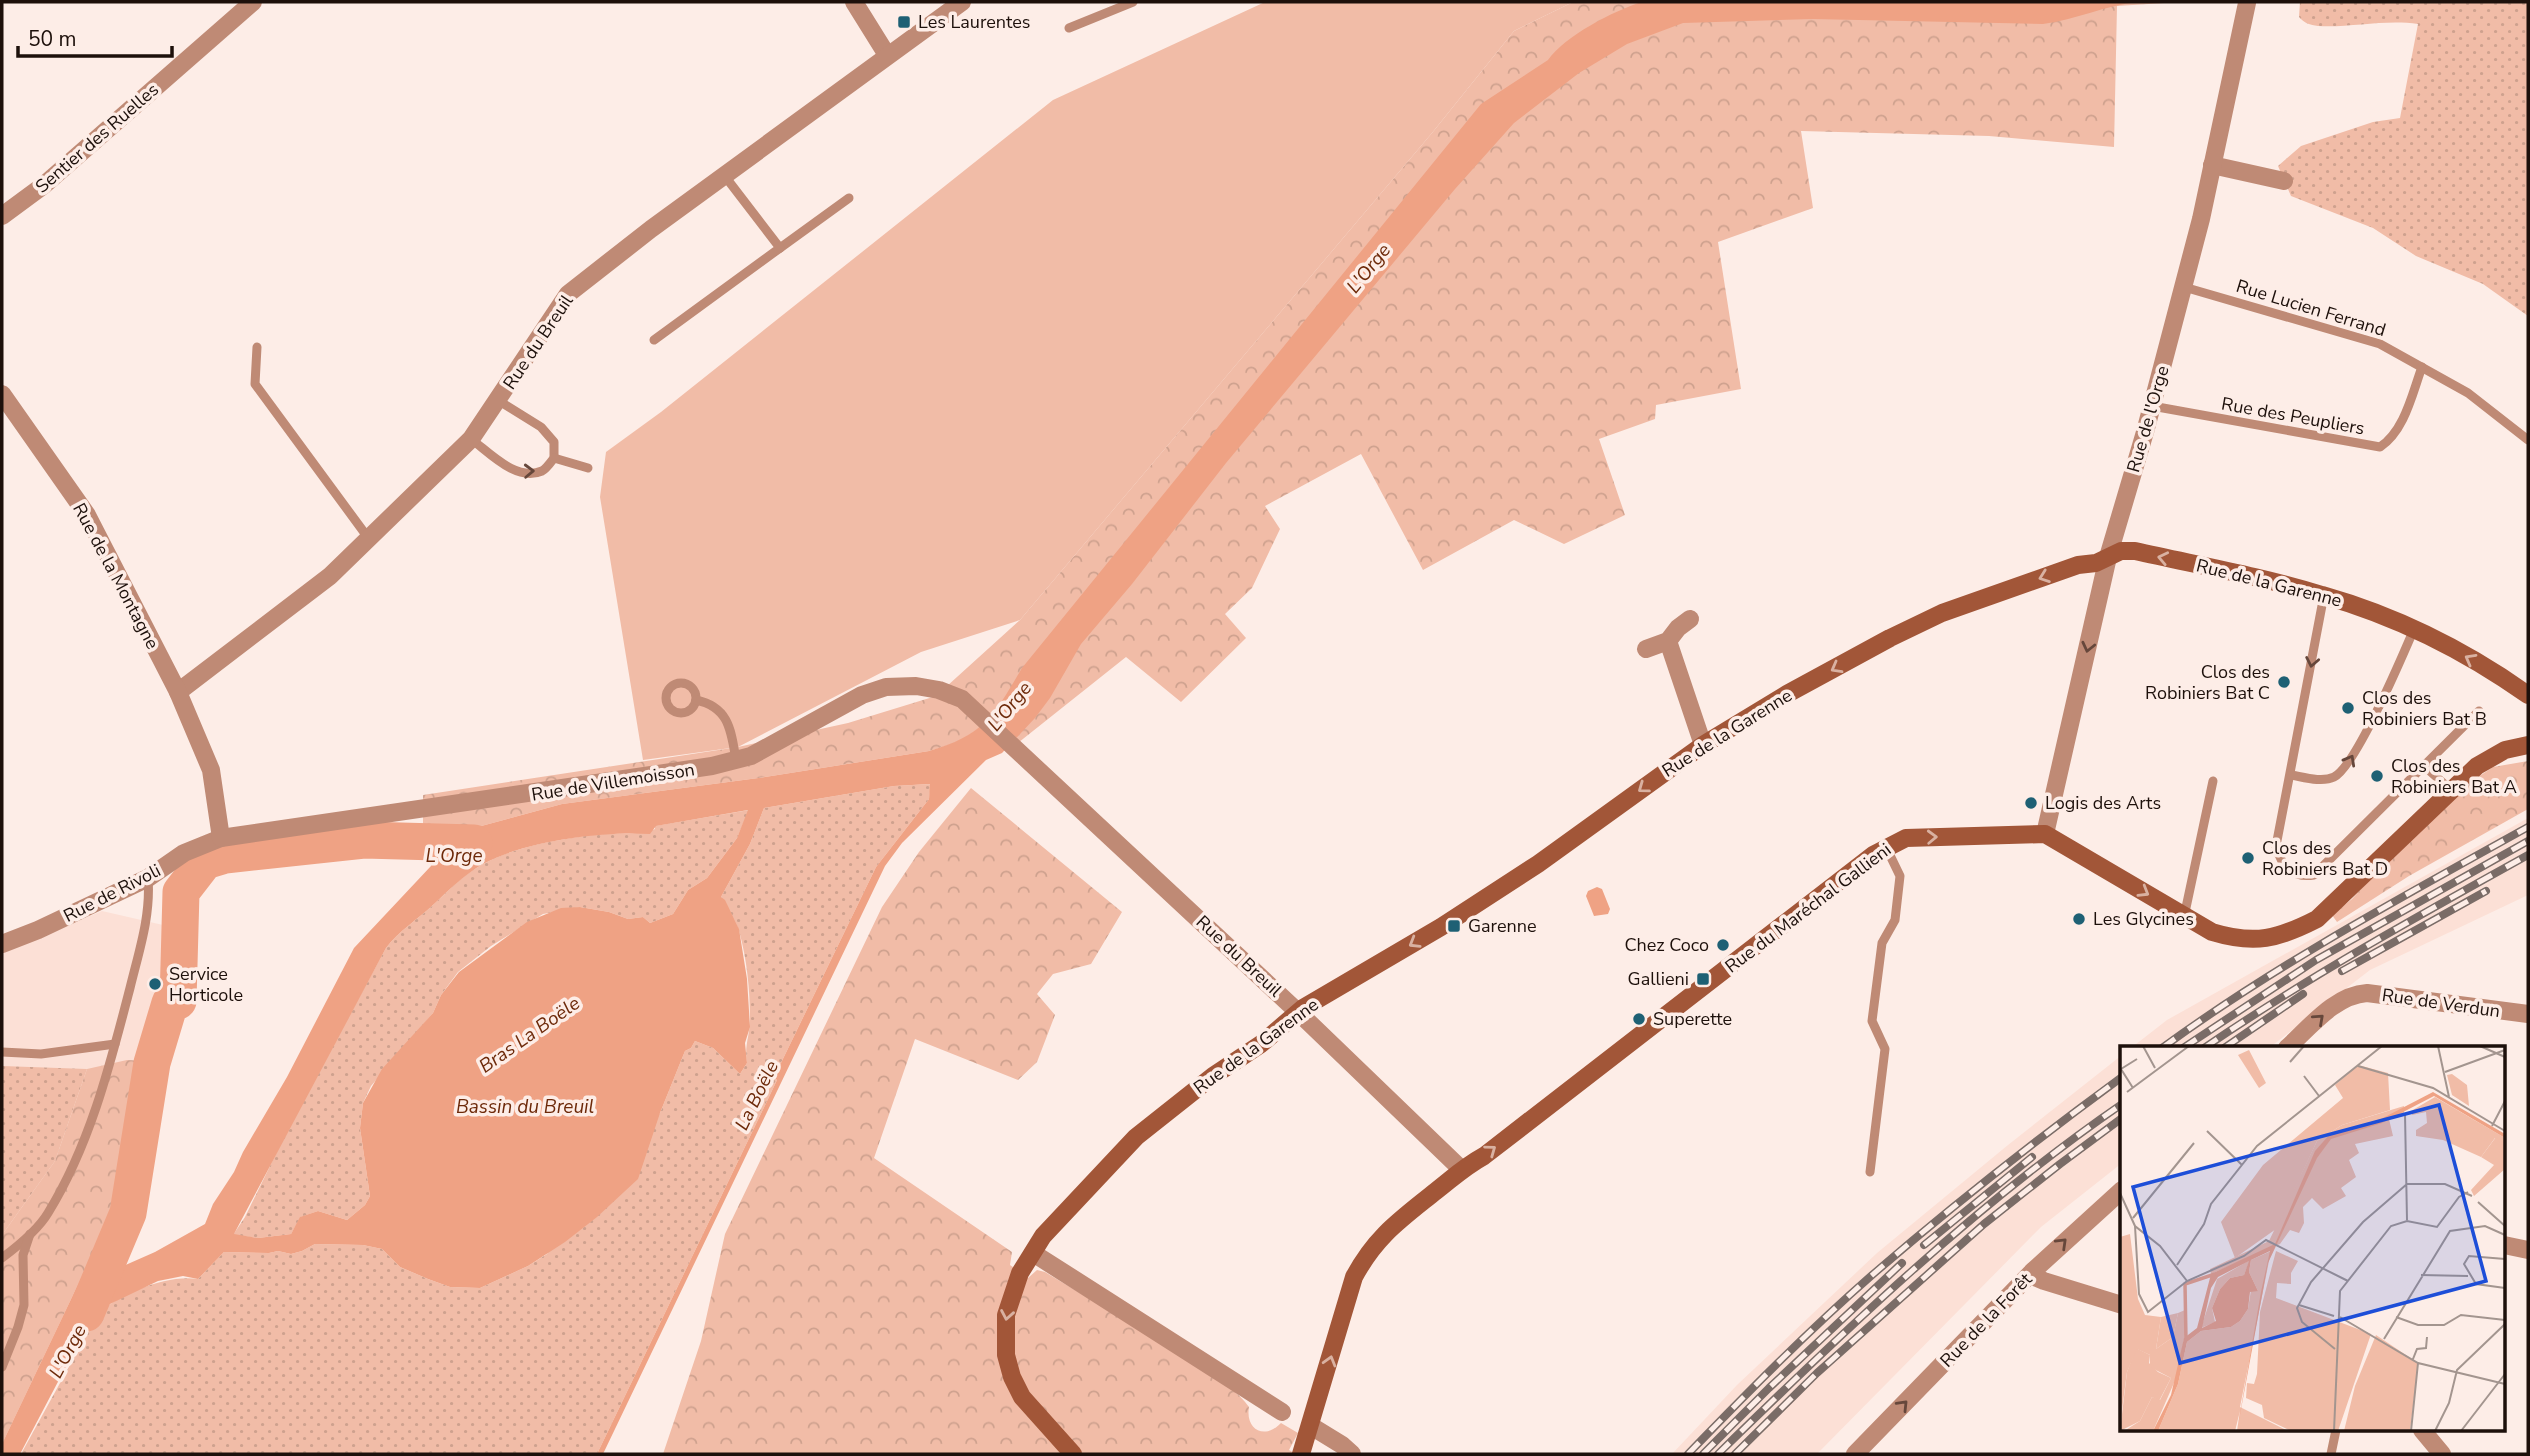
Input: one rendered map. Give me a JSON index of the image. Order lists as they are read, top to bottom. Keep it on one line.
{"streets":{"main road":["Rue de la Garenne","Rue du Maréchal Gallieni"],"street":["Sentier des Ruelles","Rue du Breuil","Rue de l'Orge","Rue de la Montagne","Rue de Villemoisson","Rue de Rivoli","Rue de Verdun","Rue de la Forêt"],"lane":["Rue Lucien Ferrand","Rue des Peupliers"]},"crossings":[["Rue Lucien Ferrand","Rue des Peupliers"],["Rue Lucien Ferrand","Rue de l'Orge"],["Rue du Breuil","Rue de la Montagne"],["Rue du Breuil","Rue de la Garenne"],["Rue du Breuil","Rue de Villemoisson"],["Rue du Breuil","Rue du Maréchal Gallieni"],["Rue des Peupliers","Rue de l'Orge"],["Rue de l'Orge","Rue de la Garenne"],["Rue de l'Orge","Rue du Maréchal Gallieni"],["Rue de la Montagne","Rue de Villemoisson"],["Rue de la Montagne","Rue de Rivoli"],["Rue de Villemoisson","Rue de Rivoli"]],"one_way":["Rue de la Garenne","Rue du Maréchal Gallieni","Rue de Verdun","Rue de la Forêt"],"water":["L'Orge","Bras La Boële","La Boële","Bassin du Breuil"],"places":{"transit":["Les Laurentes","Garenne","Gallieni"],"other":["Clos des Robiniers Bat C","Clos des Robiniers Bat B","Clos des Robiniers Bat A","Logis des Arts","Clos des Robiniers Bat D","Les Glycines","Chez Coco","Service Horticole","Superette"]},"scale_bar":"50 m"}
